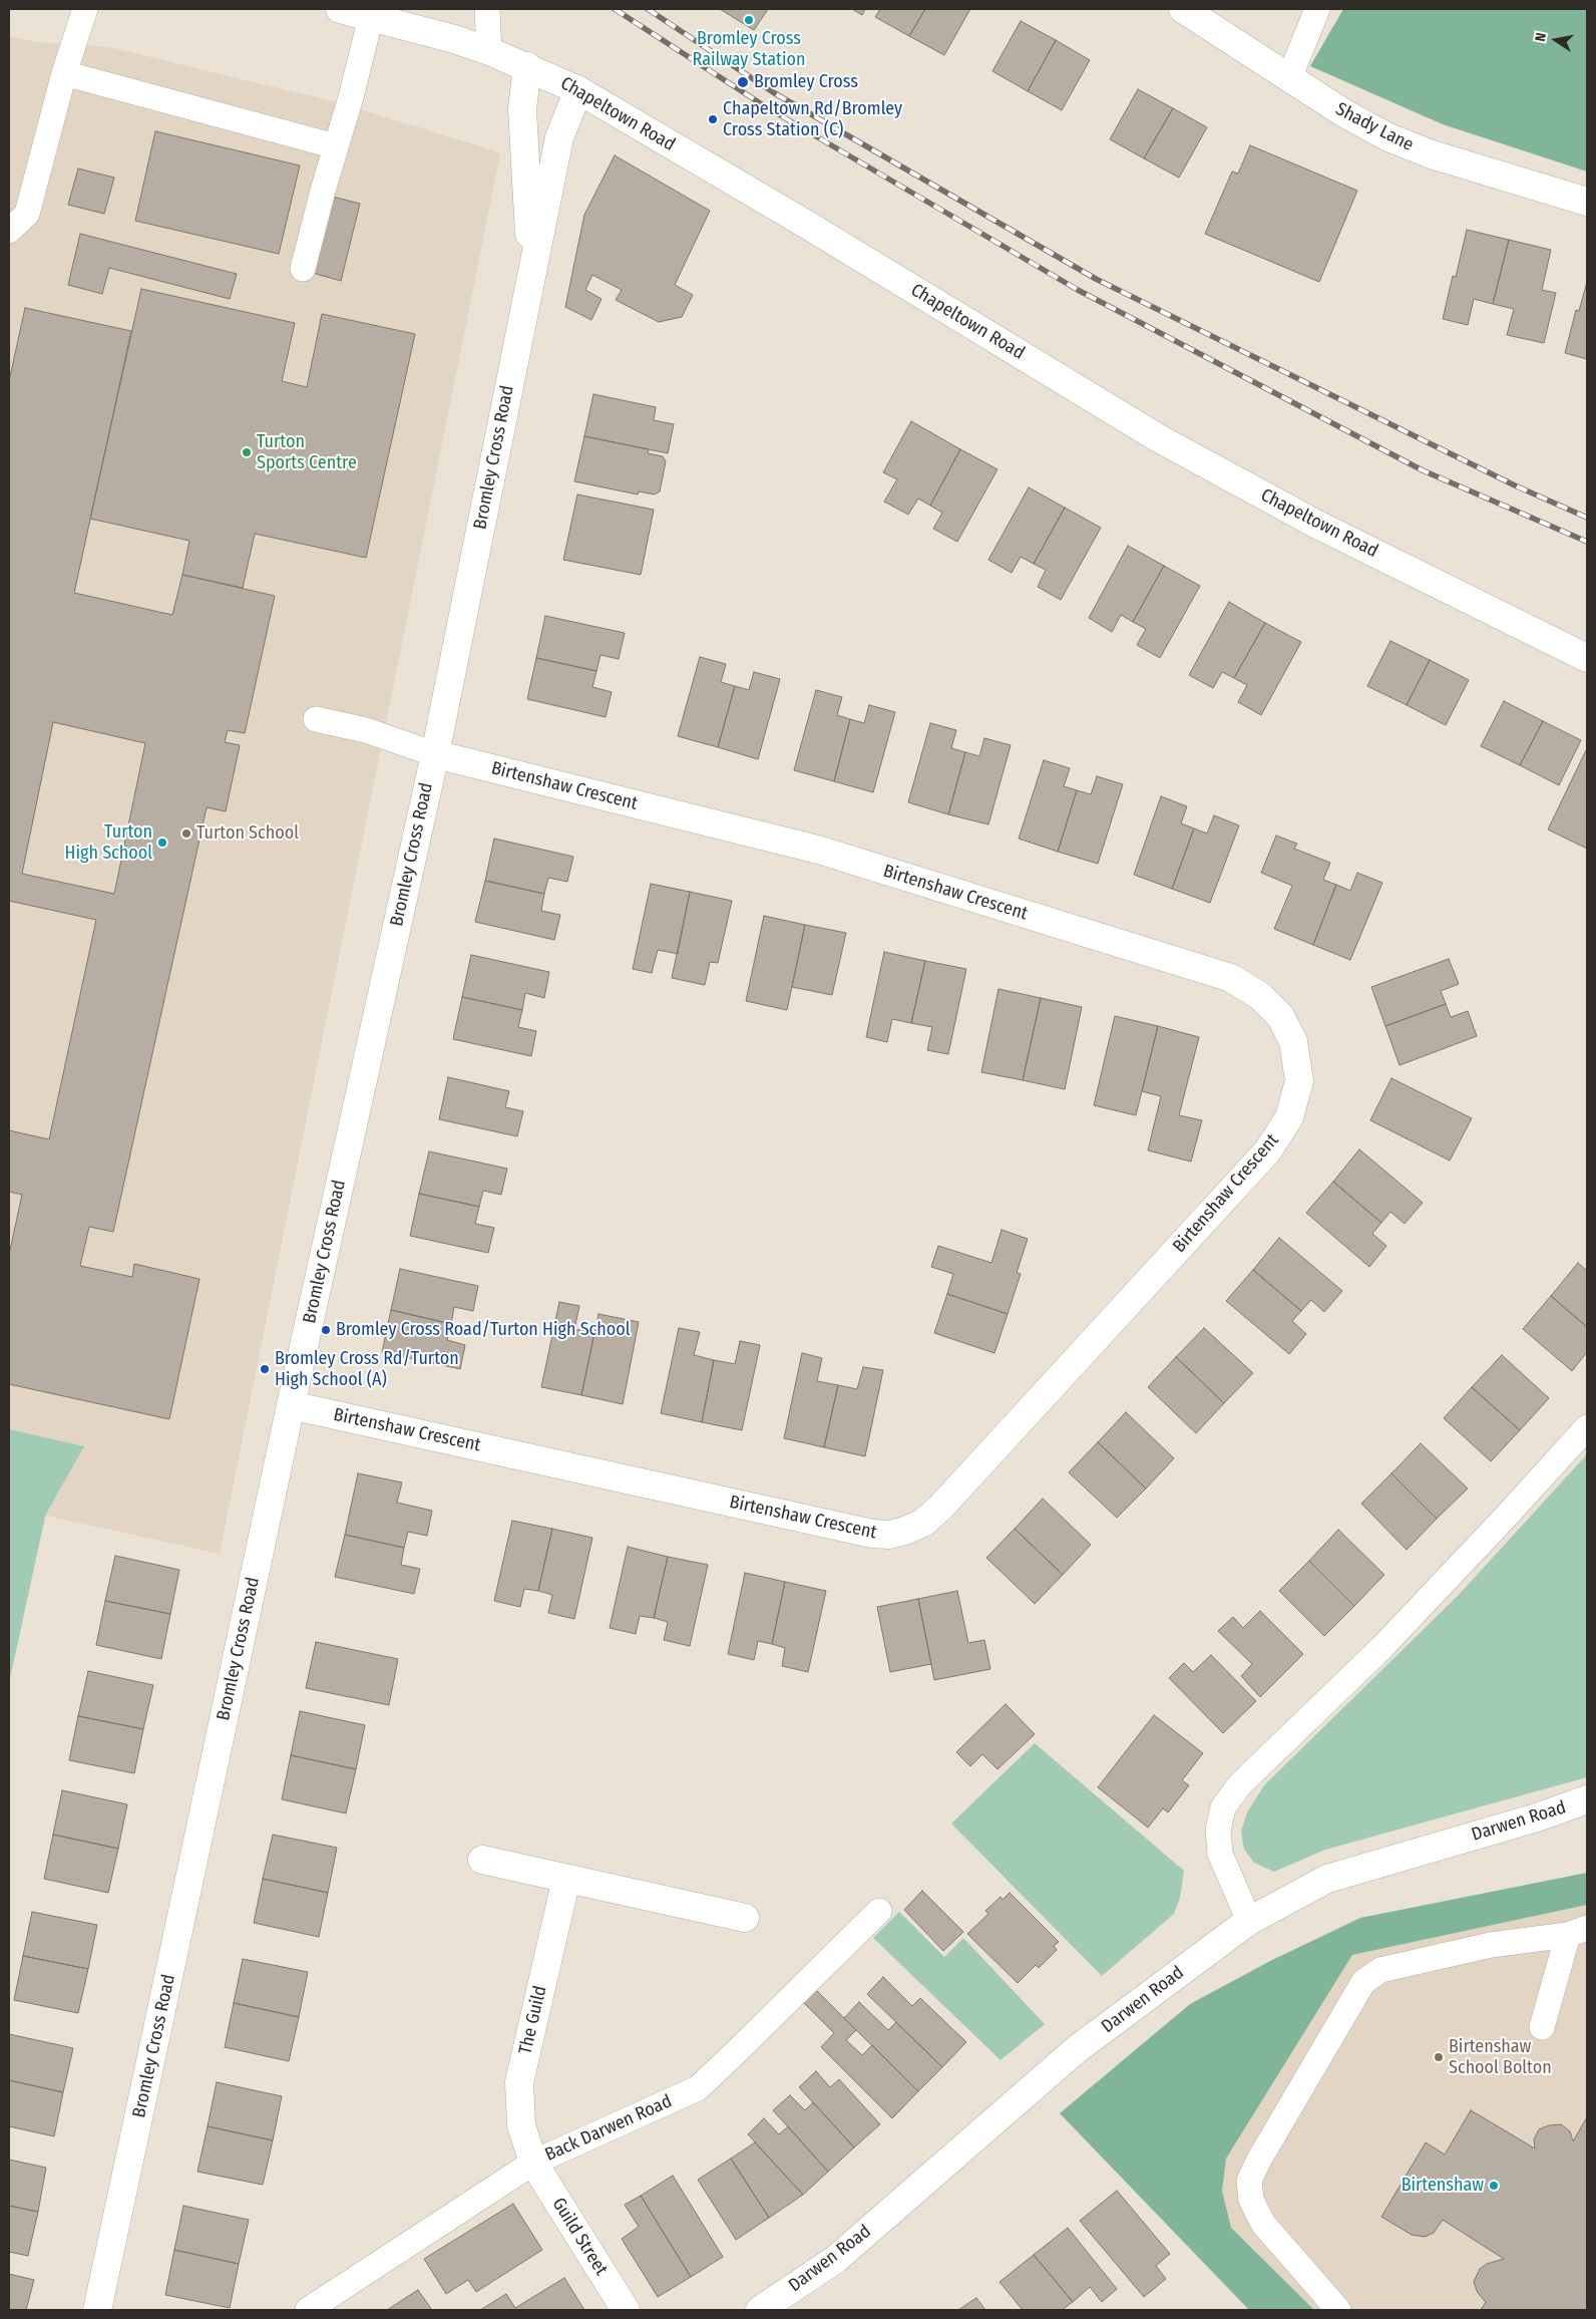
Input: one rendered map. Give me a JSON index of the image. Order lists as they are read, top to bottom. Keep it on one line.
{"streets":{"street":["Chapeltown Road","Shady Lane","Bromley Cross Road","Birtenshaw Crescent","Darwen Road","The Guild","Guild Street"],"lane":["Back Darwen Road"]},"crossings":[["Chapeltown Road","Bromley Cross Road"],["Bromley Cross Road","Birtenshaw Crescent"],["The Guild","Back Darwen Road"],["The Guild","Guild Street"],["Back Darwen Road","Guild Street"]],"places":["Bromley Cross Railway Station","Bromley Cross","Chapeltown Rd/Bromley Cross Station (C)","Turton Sports Centre","Turton School","Turton High School","Bromley Cross Road/Turton High School","Bromley Cross Rd/Turton High School (A)","Birtenshaw School Bolton","Birtenshaw"],"north":"left"}
